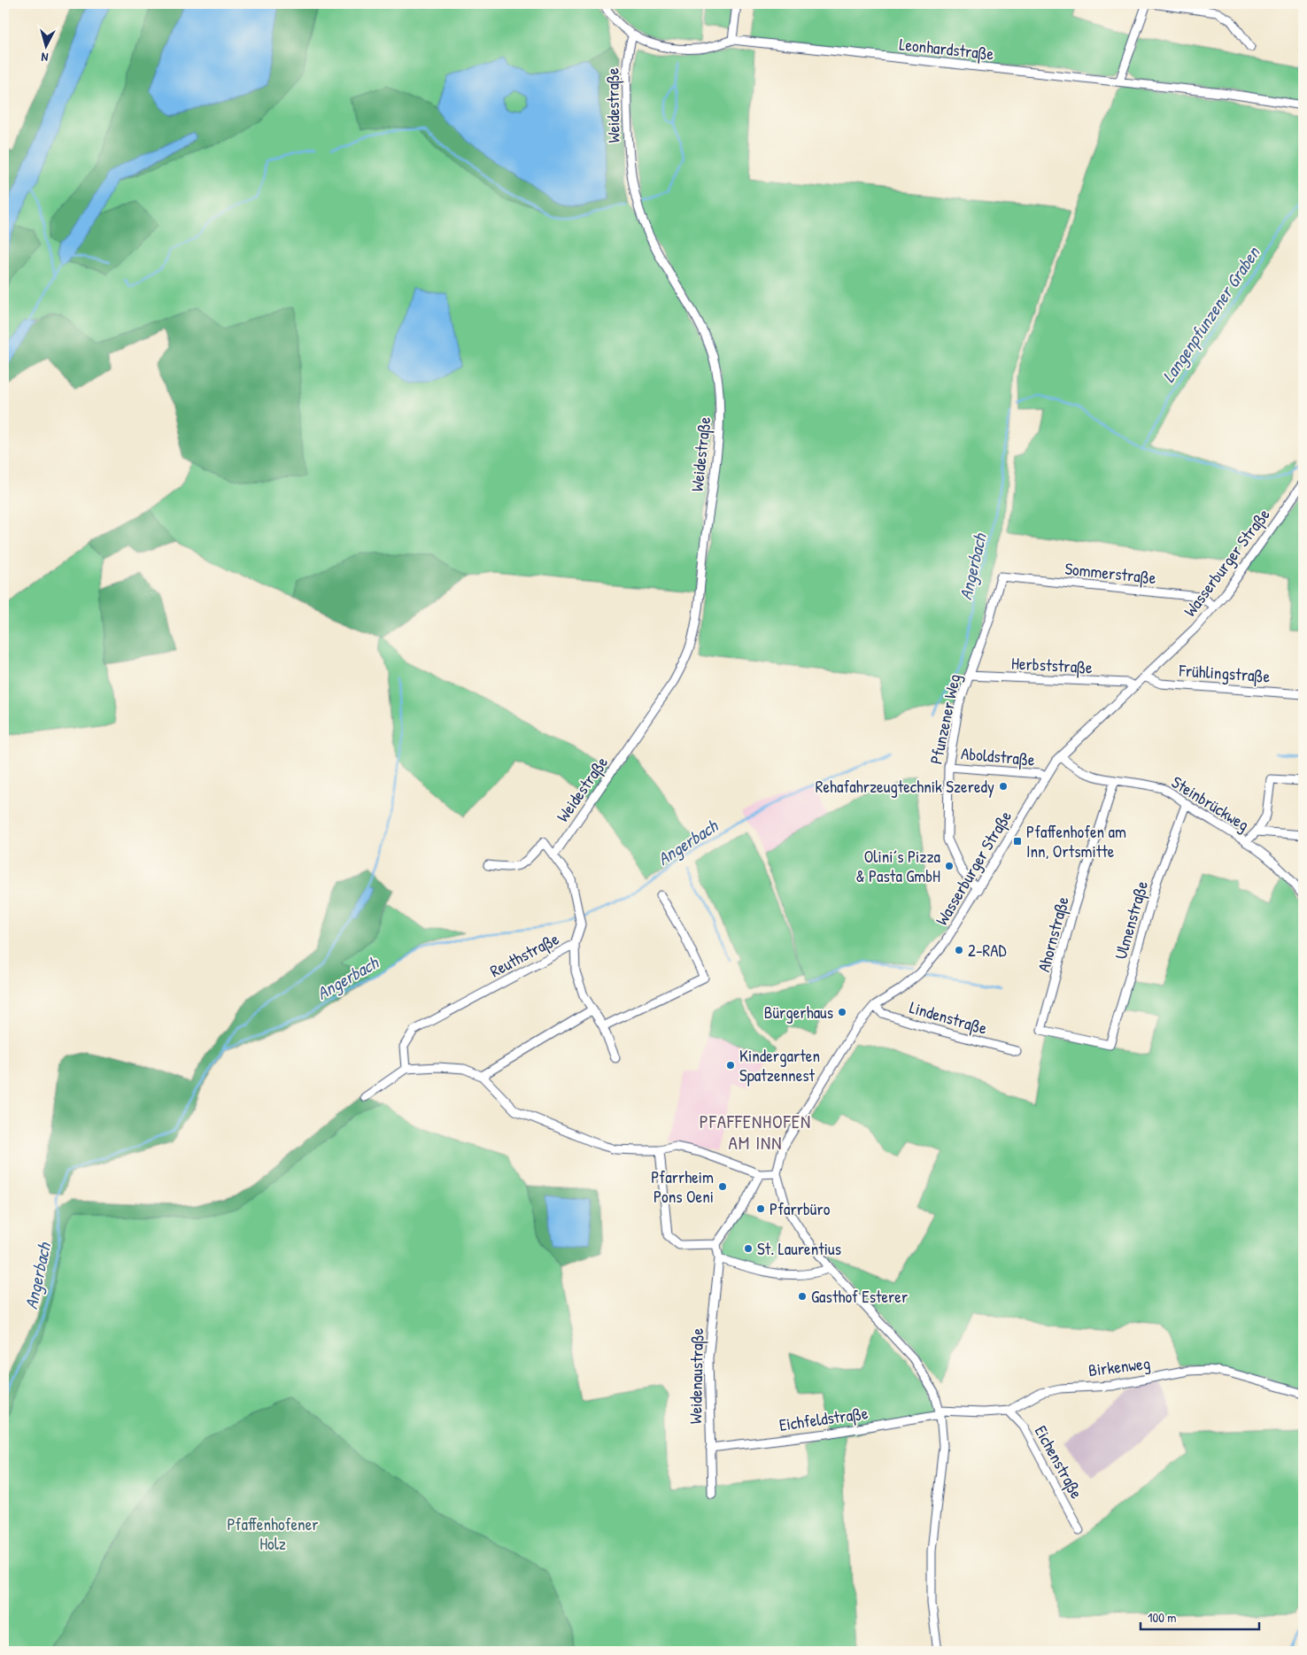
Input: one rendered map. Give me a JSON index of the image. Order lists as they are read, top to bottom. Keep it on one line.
{"streets":{"street":["Leonhardstraße","Weidestraße","Wasserburger Straße","Sommerstraße","Herbststraße","Frühlingstraße","Pfunzener Weg","Aboldstraße","Steinbrückweg","Ulmenstraße","Ahornstraße","Reuthstraße","Lindenstraße","Birkenweg","Weidenaustraße","Eichfeldstraße","Eichenstraße"]},"crossings":[["Leonhardstraße","Weidestraße"],["Weidestraße","Reuthstraße"],["Wasserburger Straße","Sommerstraße"],["Wasserburger Straße","Herbststraße"],["Wasserburger Straße","Frühlingstraße"],["Wasserburger Straße","Pfunzener Weg"],["Wasserburger Straße","Aboldstraße"],["Wasserburger Straße","Steinbrückweg"],["Wasserburger Straße","Lindenstraße"],["Wasserburger Straße","Birkenweg"],["Wasserburger Straße","Eichfeldstraße"],["Sommerstraße","Pfunzener Weg"],["Herbststraße","Pfunzener Weg"],["Pfunzener Weg","Aboldstraße"],["Steinbrückweg","Ulmenstraße"],["Steinbrückweg","Ahornstraße"],["Ulmenstraße","Ahornstraße"],["Birkenweg","Eichfeldstraße"],["Birkenweg","Eichenstraße"],["Weidenaustraße","Eichfeldstraße"]],"districts":["PFAFFENHOFEN AM INN"],"water":["Langenpfunzener Graben","Angerbach"],"parks":["Pfaffenhofener Holz"],"places":{"other":["Rehafahrzeugtechnik Szeredy","Olini´s Pizza & Pasta GmbH","2-RAD","Bürgerhaus","Kindergarten Spatzennest","Pfarrheim Pons Oeni","Pfarrbüro","St. Laurentius","Gasthof Esterer"],"transit":["Pfaffenhofen am Inn, Ortsmitte"]},"scale_bar":"100 m","north":"bottom"}
